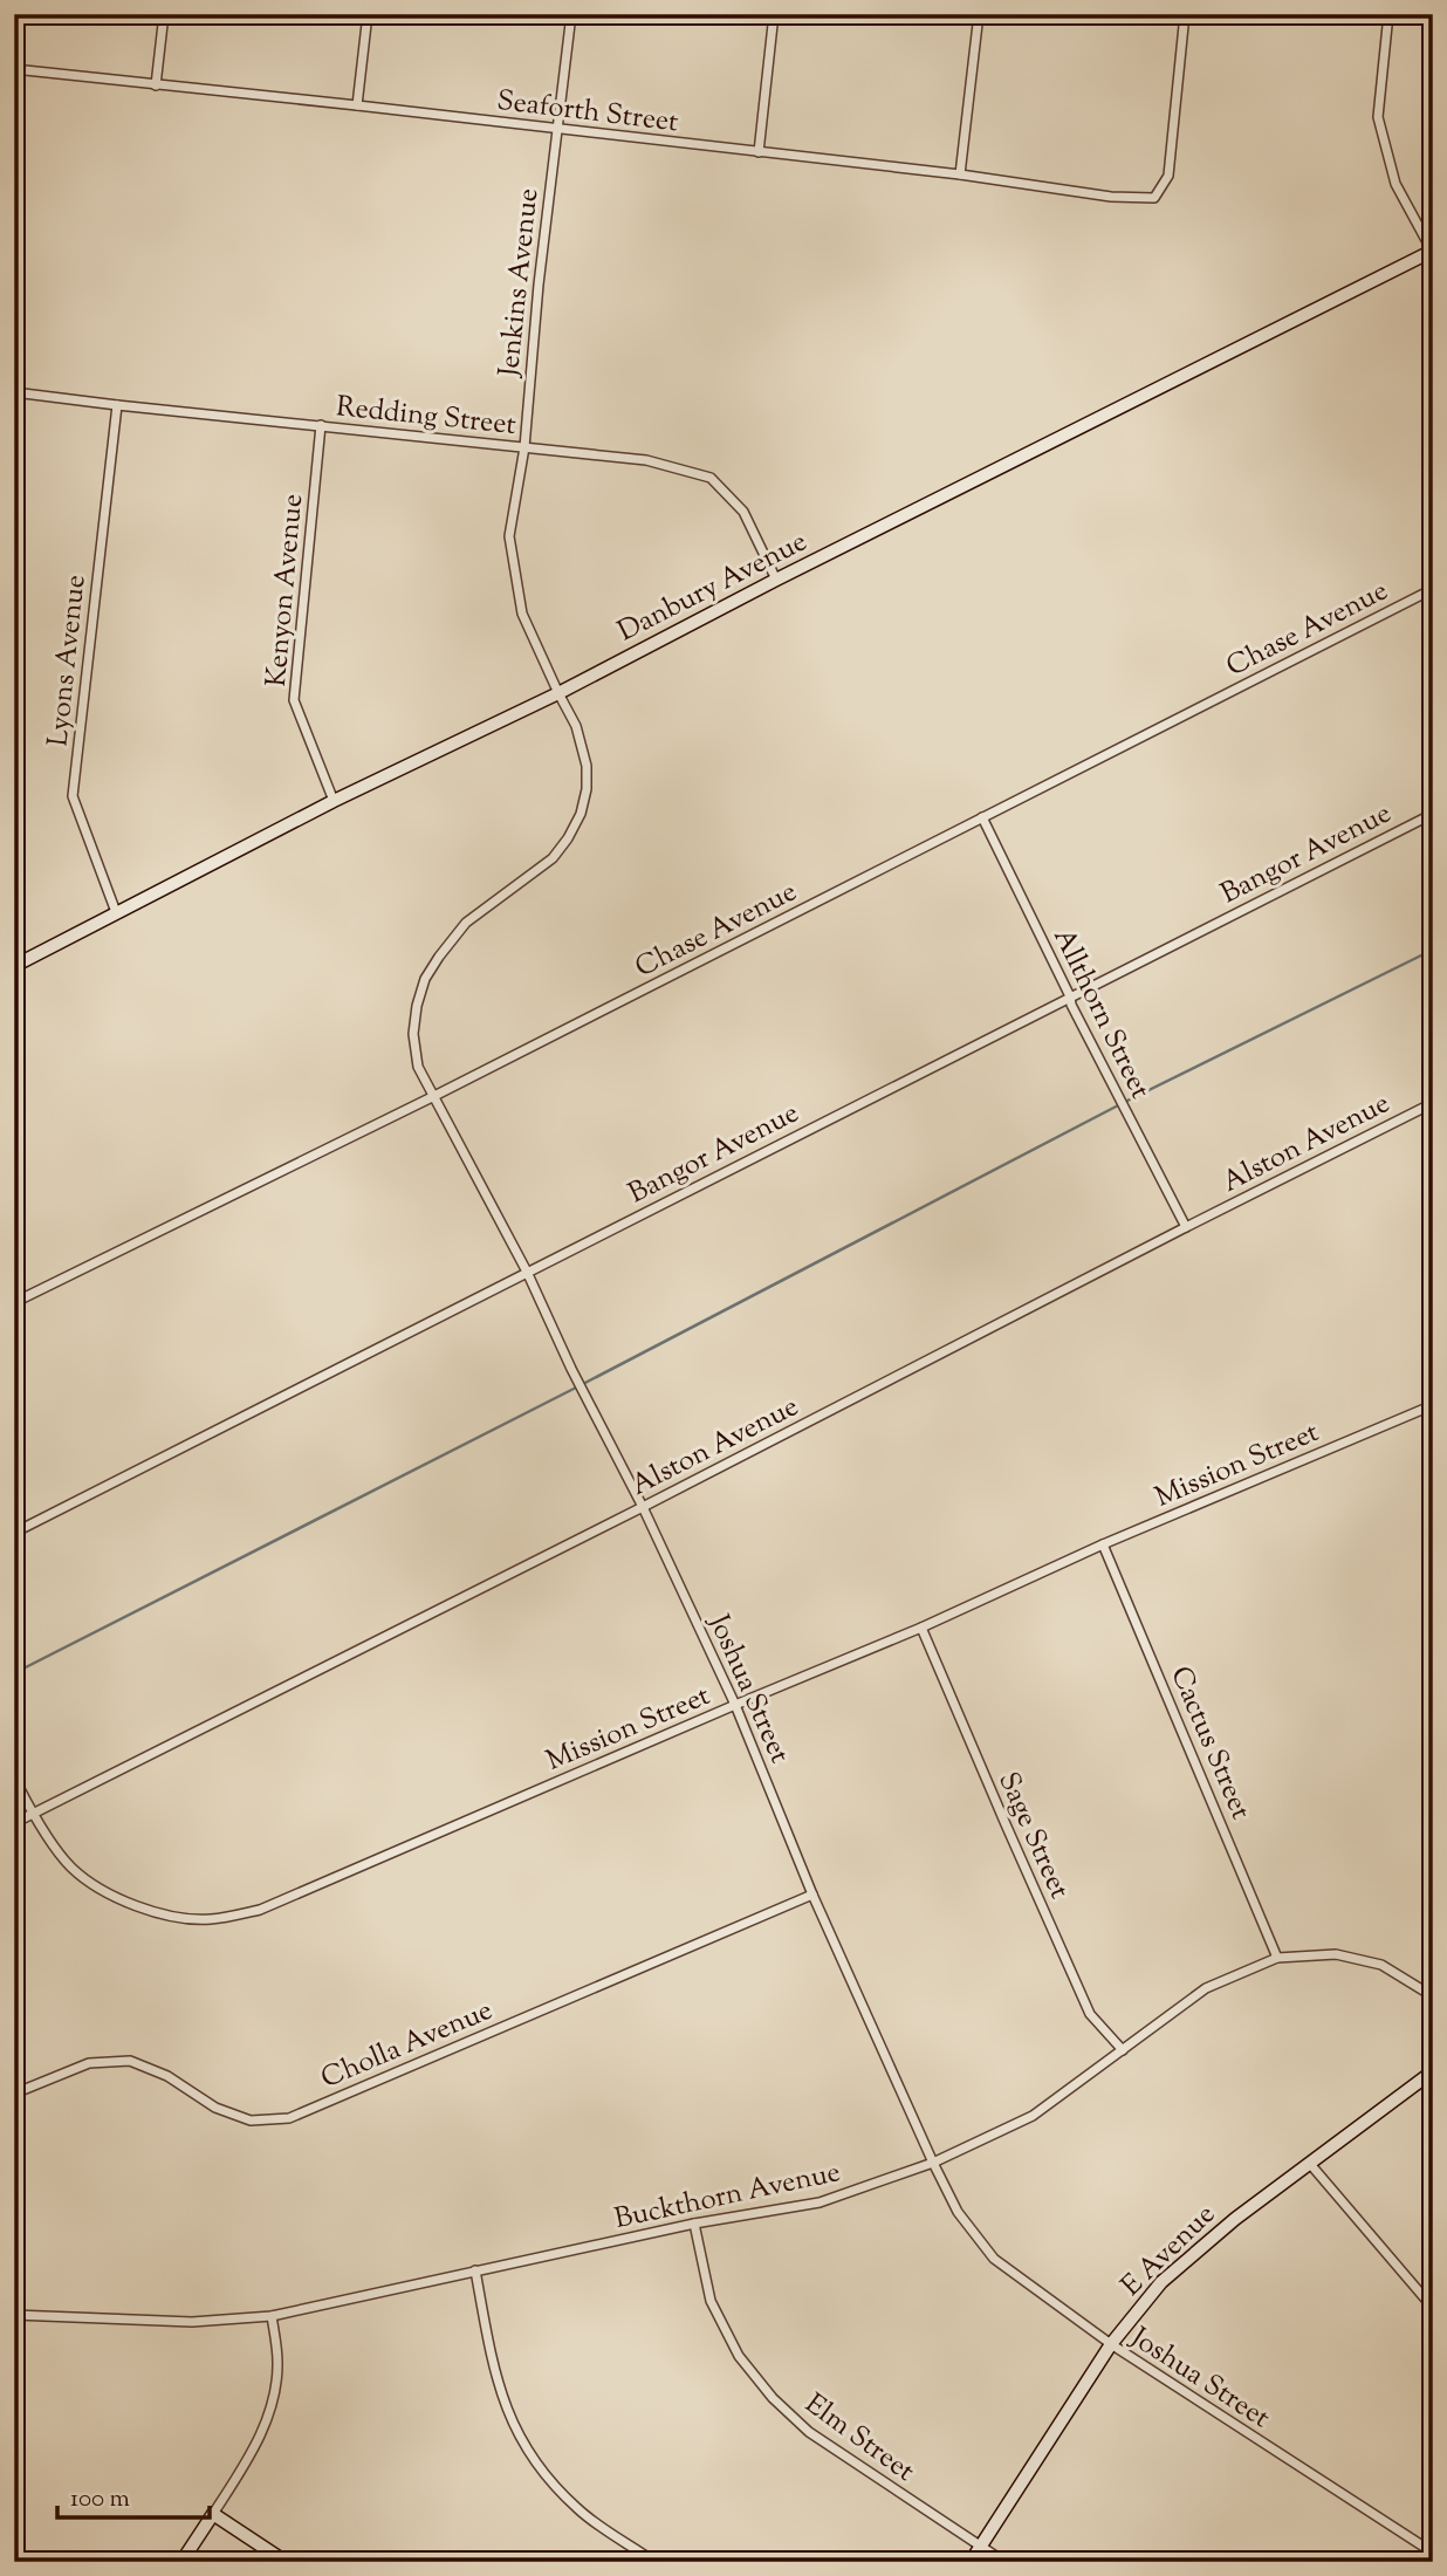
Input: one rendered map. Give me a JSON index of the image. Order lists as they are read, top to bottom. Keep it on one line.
{"streets":{"street":["Seaforth Street","Jenkins Avenue","Redding Street","Danbury Avenue","Kenyon Avenue","Chase Avenue","Lyons Avenue","Bangor Avenue","Allthorn Street","Alston Avenue","Mission Street","Joshua Street","Cactus Street","Sage Street","Cholla Avenue","Buckthorn Avenue","E Avenue","Elm Street"]},"crossings":[["Seaforth Street","Jenkins Avenue"],["Jenkins Avenue","Redding Street"],["Jenkins Avenue","Danbury Avenue"],["Jenkins Avenue","Joshua Street"],["Redding Street","Danbury Avenue"],["Redding Street","Kenyon Avenue"],["Redding Street","Lyons Avenue"],["Danbury Avenue","Kenyon Avenue"],["Danbury Avenue","Lyons Avenue"],["Danbury Avenue","Joshua Street"],["Chase Avenue","Allthorn Street"],["Chase Avenue","Joshua Street"],["Bangor Avenue","Allthorn Street"],["Bangor Avenue","Joshua Street"],["Allthorn Street","Alston Avenue"],["Alston Avenue","Mission Street"],["Alston Avenue","Joshua Street"],["Mission Street","Joshua Street"],["Mission Street","Cactus Street"],["Mission Street","Sage Street"],["Joshua Street","Cholla Avenue"],["Joshua Street","Buckthorn Avenue"],["Joshua Street","E Avenue"],["Cactus Street","Buckthorn Avenue"],["Sage Street","Buckthorn Avenue"],["Buckthorn Avenue","Elm Street"],["E Avenue","Elm Street"]],"scale_bar":"100 m"}
